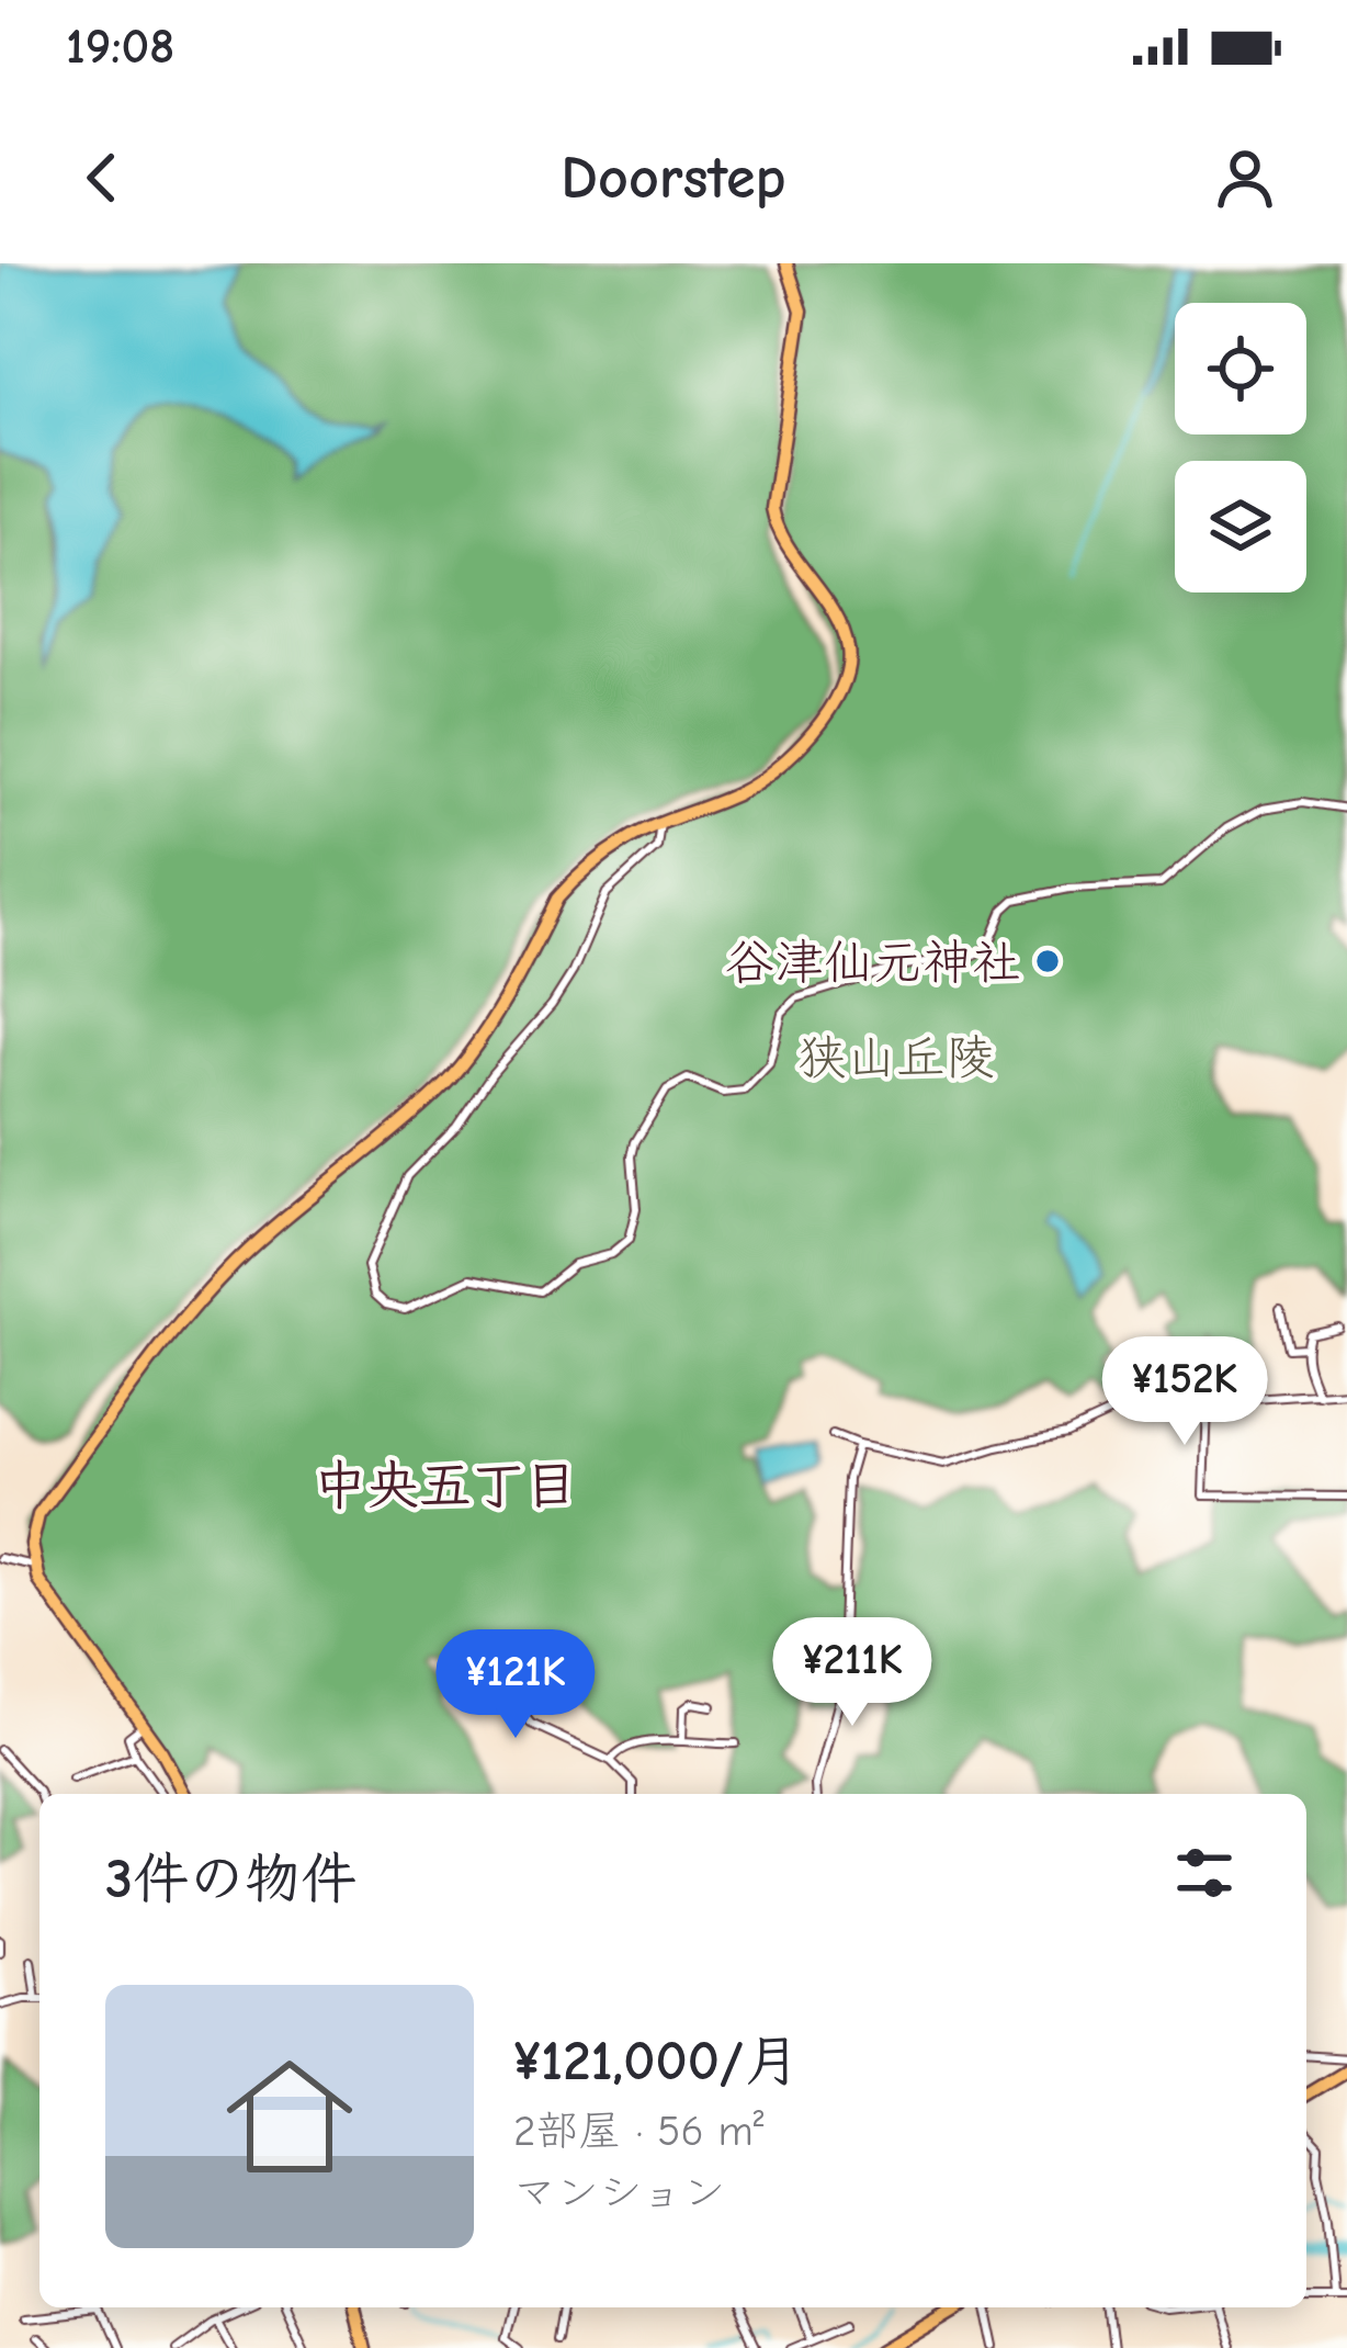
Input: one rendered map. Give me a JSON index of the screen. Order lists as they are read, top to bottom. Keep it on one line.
{"districts":["中央五丁目"],"parks":["狭山丘陵"],"places":["谷津仙元神社"],"page":{"status":"19:08","header":"Doorstep","price":["¥152K","¥211K","¥121K"],"heading":"3件の物件","list":[{"name":"¥121,000/月","note":"2部屋 · 56 m² · マンション"}]}}
